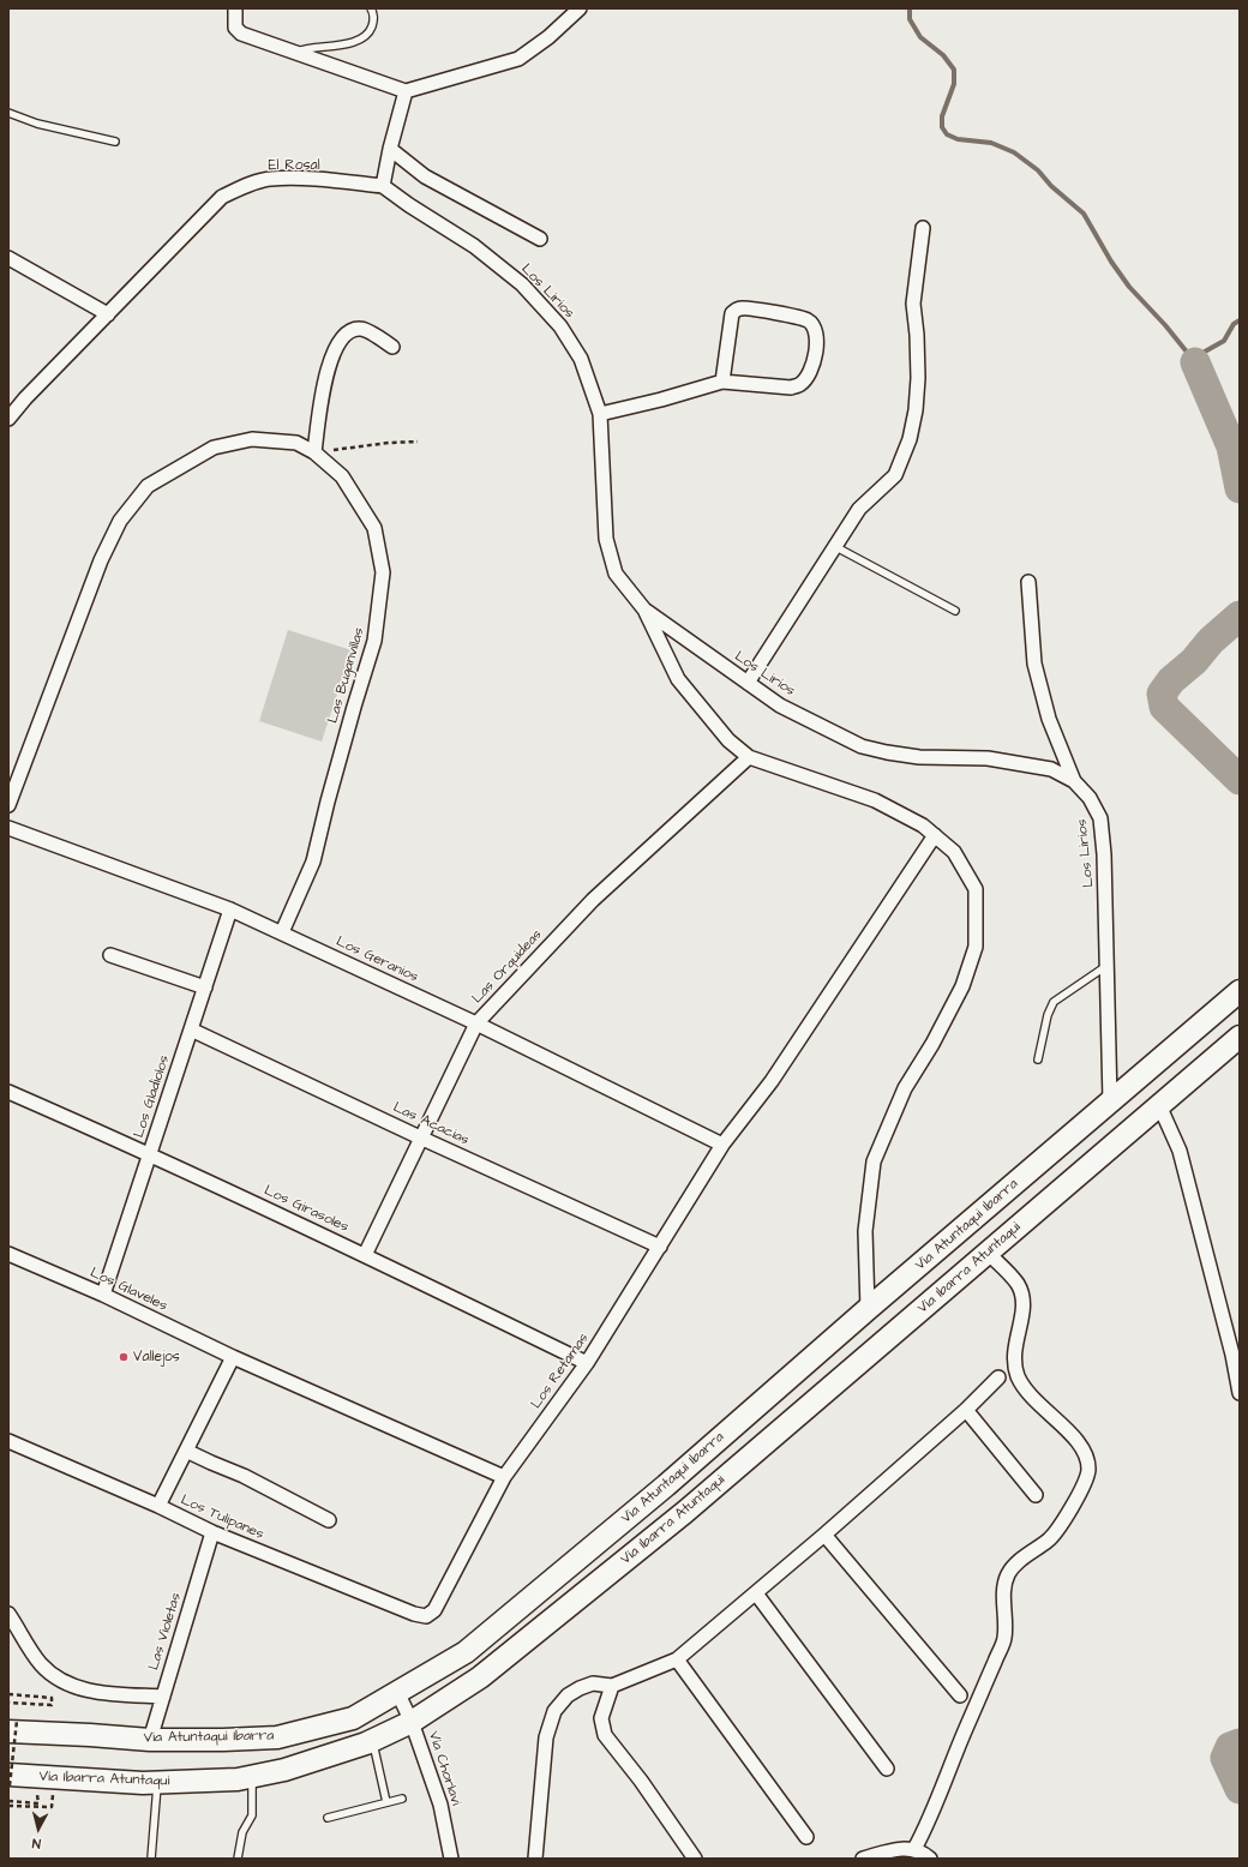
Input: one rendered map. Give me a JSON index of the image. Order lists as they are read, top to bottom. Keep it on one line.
{"streets":{"highway":["Via Atuntaqui Ibarra","Vía Ibarra Atuntaqui"],"street":["El Rosal","Los Lirios","Las Buganvillas","Los Geranios","Las Orquideas","Los Gladiolos","Las Acacias","Los Girasoles","Los Glaveles","Los Retamas","Los Tulipanes","Las Violetas","Vía Chorlavi"]},"crossings":[["El Rosal","Los Lirios"],["Los Lirios","Via Atuntaqui Ibarra"],["Las Buganvillas","Los Geranios"],["Los Geranios","Las Orquideas"],["Los Geranios","Los Gladiolos"],["Los Geranios","Los Retamas"],["Las Orquideas","Las Acacias"],["Las Orquideas","Los Girasoles"],["Los Gladiolos","Las Acacias"],["Los Gladiolos","Los Girasoles"],["Los Gladiolos","Los Glaveles"],["Las Acacias","Los Retamas"],["Los Girasoles","Los Retamas"],["Via Atuntaqui Ibarra","Las Violetas"],["Via Atuntaqui Ibarra","Vía Chorlavi"],["Vía Ibarra Atuntaqui","Vía Chorlavi"],["Los Glaveles","Los Retamas"],["Los Retamas","Los Tulipanes"],["Los Tulipanes","Las Violetas"]],"places":["Vallejos"],"north":"bottom"}
